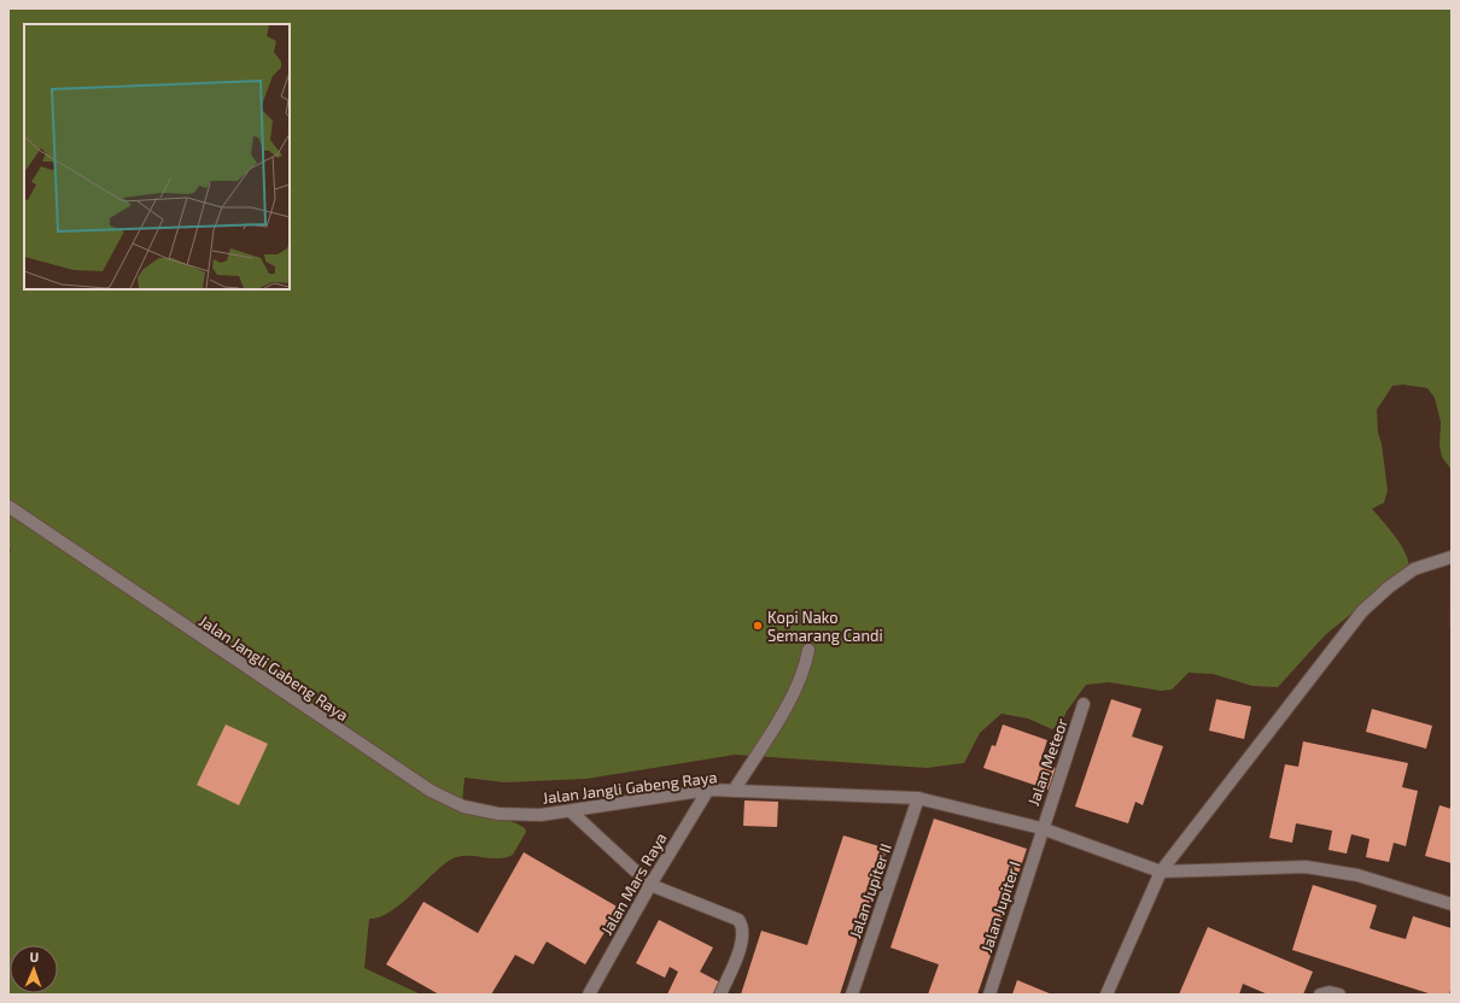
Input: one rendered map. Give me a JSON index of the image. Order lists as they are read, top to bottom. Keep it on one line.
{"streets":{"street":["Jalan Jangli Gabeng Raya","Jalan Meteor","Jalan Mars Raya","Jalan Jupiter II","Jalan Jupiter I"]},"crossings":[["Jalan Jangli Gabeng Raya","Jalan Meteor"],["Jalan Jangli Gabeng Raya","Jalan Mars Raya"],["Jalan Jangli Gabeng Raya","Jalan Jupiter II"],["Jalan Jangli Gabeng Raya","Jalan Jupiter I"],["Jalan Meteor","Jalan Jupiter I"]],"places":["Kopi Nako Semarang Candi"],"north":"top"}
